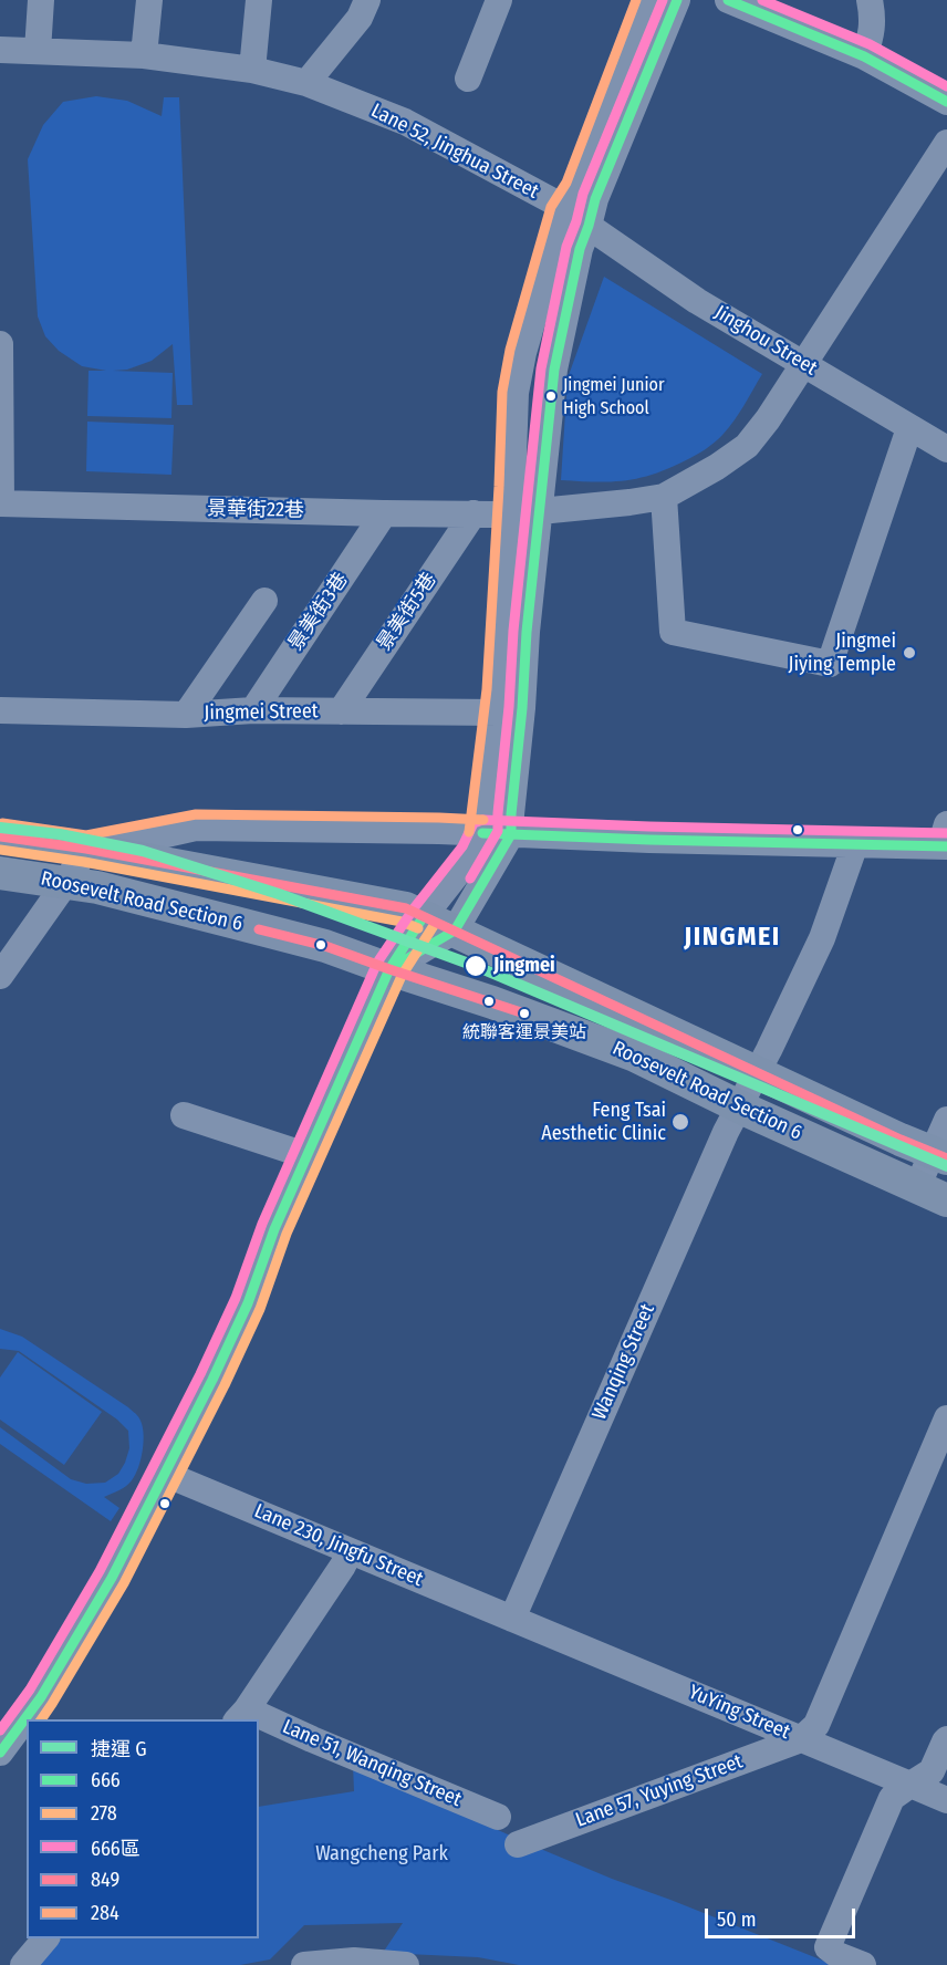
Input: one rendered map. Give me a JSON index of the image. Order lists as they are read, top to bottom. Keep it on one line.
{"streets":{"main road":["Roosevelt Road Section 6"],"street":["Lane 52, Jinghua Street","Jinghou Street","景華街22巷","景美街3巷","景美街5巷","Jingmei Street","Wanqing Street","Lane 230, Jingfu Street","YuYing Street","Lane 51, Wanqing Street","Lane 57, Yuying Street"]},"crossings":[["Lane 52, Jinghua Street","Jinghou Street"],["景華街22巷","景美街3巷"],["景華街22巷","景美街5巷"],["景美街3巷","Jingmei Street"],["景美街5巷","Jingmei Street"],["Roosevelt Road Section 6","Wanqing Street"],["Wanqing Street","Lane 230, Jingfu Street"],["Wanqing Street","YuYing Street"],["Lane 230, Jingfu Street","YuYing Street"],["YuYing Street","Lane 57, Yuying Street"]],"districts":["JINGMEI"],"parks":["Wangcheng Park"],"places":["Jingmei Junior High School","Jingmei Jiying Temple","Jingmei","統聯客運景美站","Feng Tsai Aesthetic Clinic"],"lines":["transit line 666","transit line 666區","transit line 284","metro line G","transit line 849","transit line 278"],"legend":["捷運 G","666","278","666區","849","284"],"scale_bar":"50 m"}
